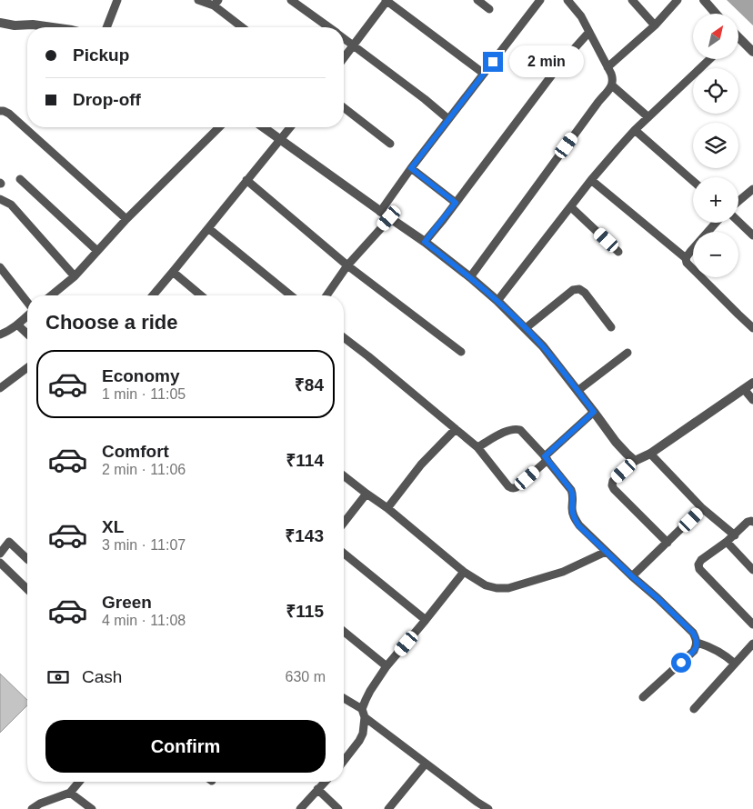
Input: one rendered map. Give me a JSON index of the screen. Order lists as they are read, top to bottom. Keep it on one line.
{"north":"top right","page":{"map_buttons":["+","−"],"banner":["Pickup","Drop-off"],"bubble":"2 min","heading":"Choose a ride","list":[{"name":"Economy","note":"1 min · 11:05","value":"₹84"},{"name":"Comfort","note":"2 min · 11:06","value":"₹114"},{"name":"XL","note":"3 min · 11:07","value":"₹143"},{"name":"Green","note":"4 min · 11:08","value":"₹115"}],"pay":["Cash","630 m"],"buttons":"Confirm"}}
